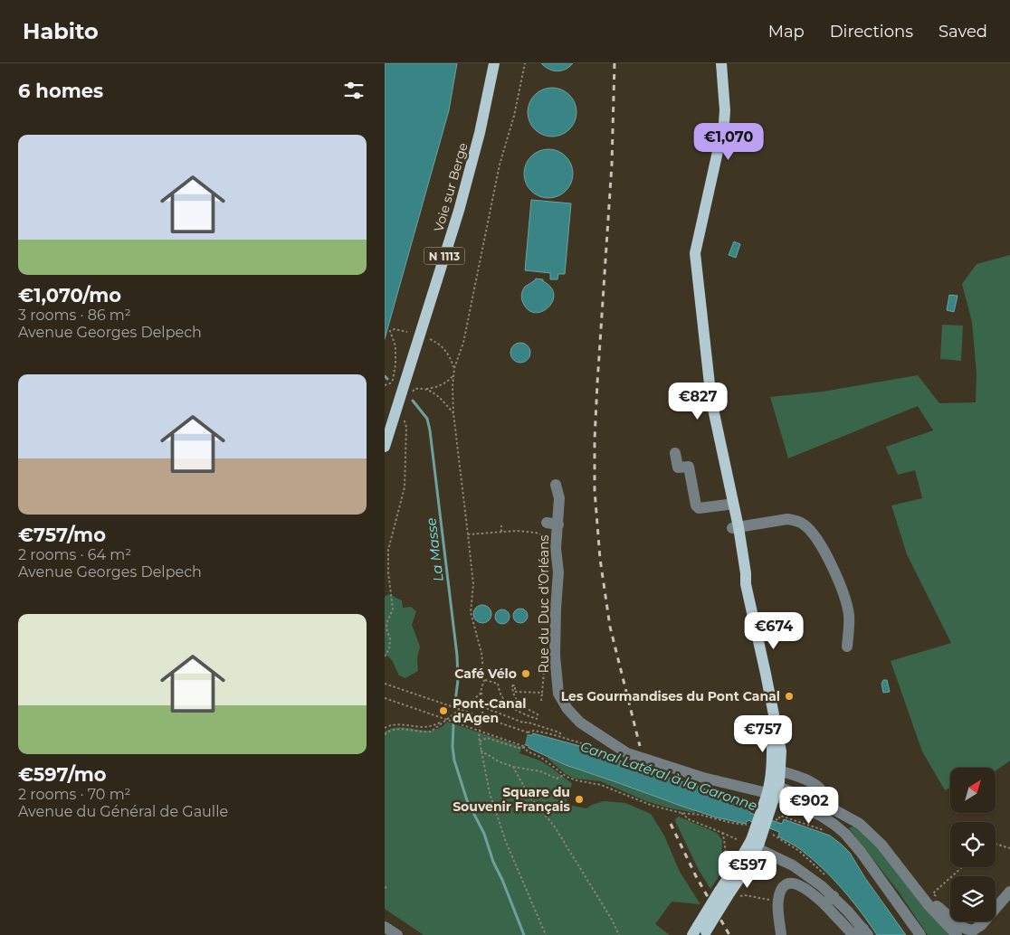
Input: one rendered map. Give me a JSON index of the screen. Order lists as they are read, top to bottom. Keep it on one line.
{"streets":{"main road":["Voie sur Berge","N 1113"],"street":["Rue du Duc d'Orléans"]},"water":["La Masse","Canal Latéral à la Garonne"],"places":["Café Vélo","Les Gourmandises du Pont Canal","Pont-Canal d'Agen","Square du Souvenir Français"],"north":"top right","page":{"header":"Habito","nav":["Map","Directions","Saved"],"heading":"6 homes","list":[{"name":"€1,070/mo","note":"3 rooms · 86 m² · Avenue Georges Delpech"},{"name":"€757/mo","note":"2 rooms · 64 m² · Avenue Georges Delpech"},{"name":"€597/mo","note":"2 rooms · 70 m² · Avenue du Général de Gaulle"}],"price":["€1,070","€827","€674","€757","€902","€597"]}}
